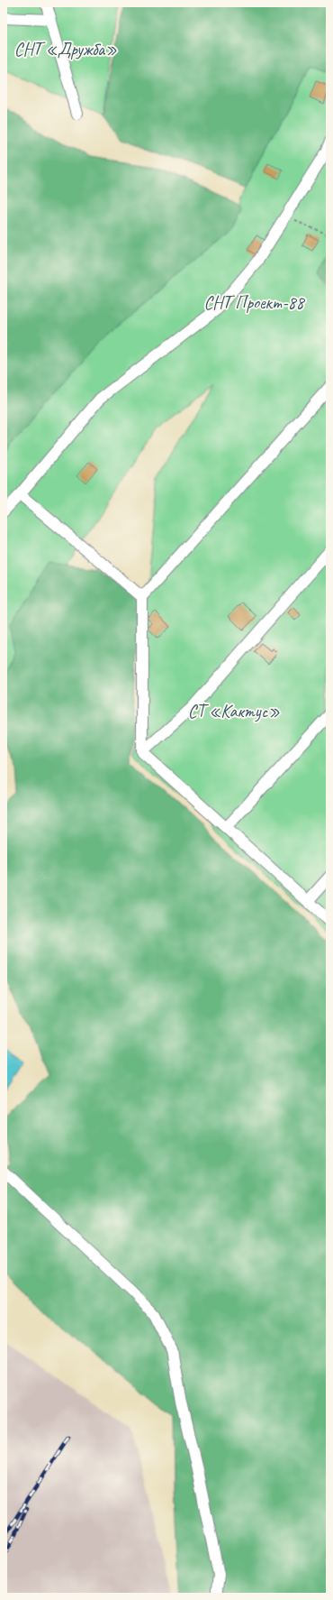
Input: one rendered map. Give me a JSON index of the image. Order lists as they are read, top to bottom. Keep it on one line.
{"parks":["СНТ «Дружба»","СНТ Проект-88","СТ «Кактус»"]}
